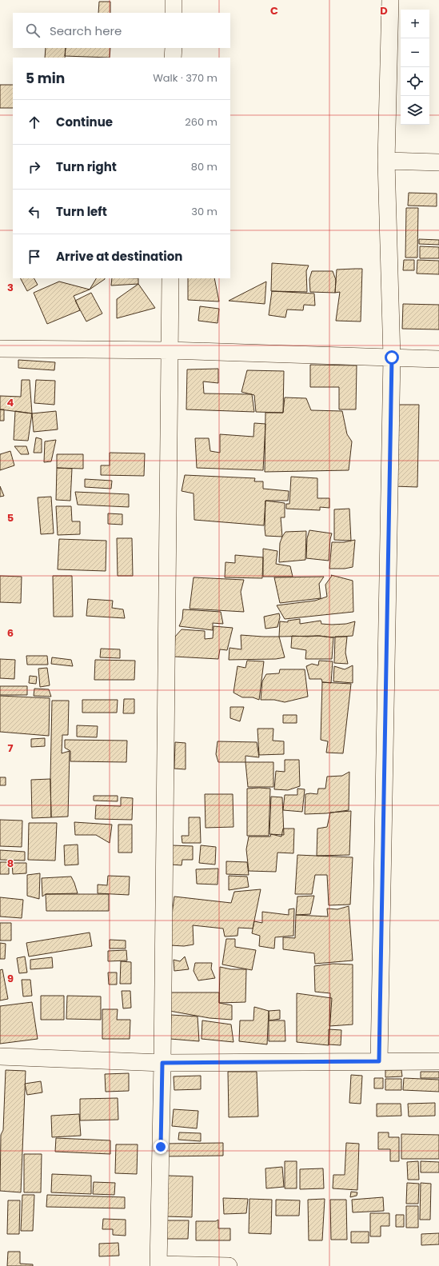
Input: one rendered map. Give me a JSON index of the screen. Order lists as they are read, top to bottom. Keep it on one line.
{"page":{"map_buttons":["+","−"],"search":"Search here","heading":["5 min","Walk · 370 m"],"list":[["Continue","260 m"],["Turn right","80 m"],["Turn left","30 m"],"Arrive at destination"]},"grid":{"columns":["C","D"],"rows":["3","4","5","6","7","8","9"]}}
